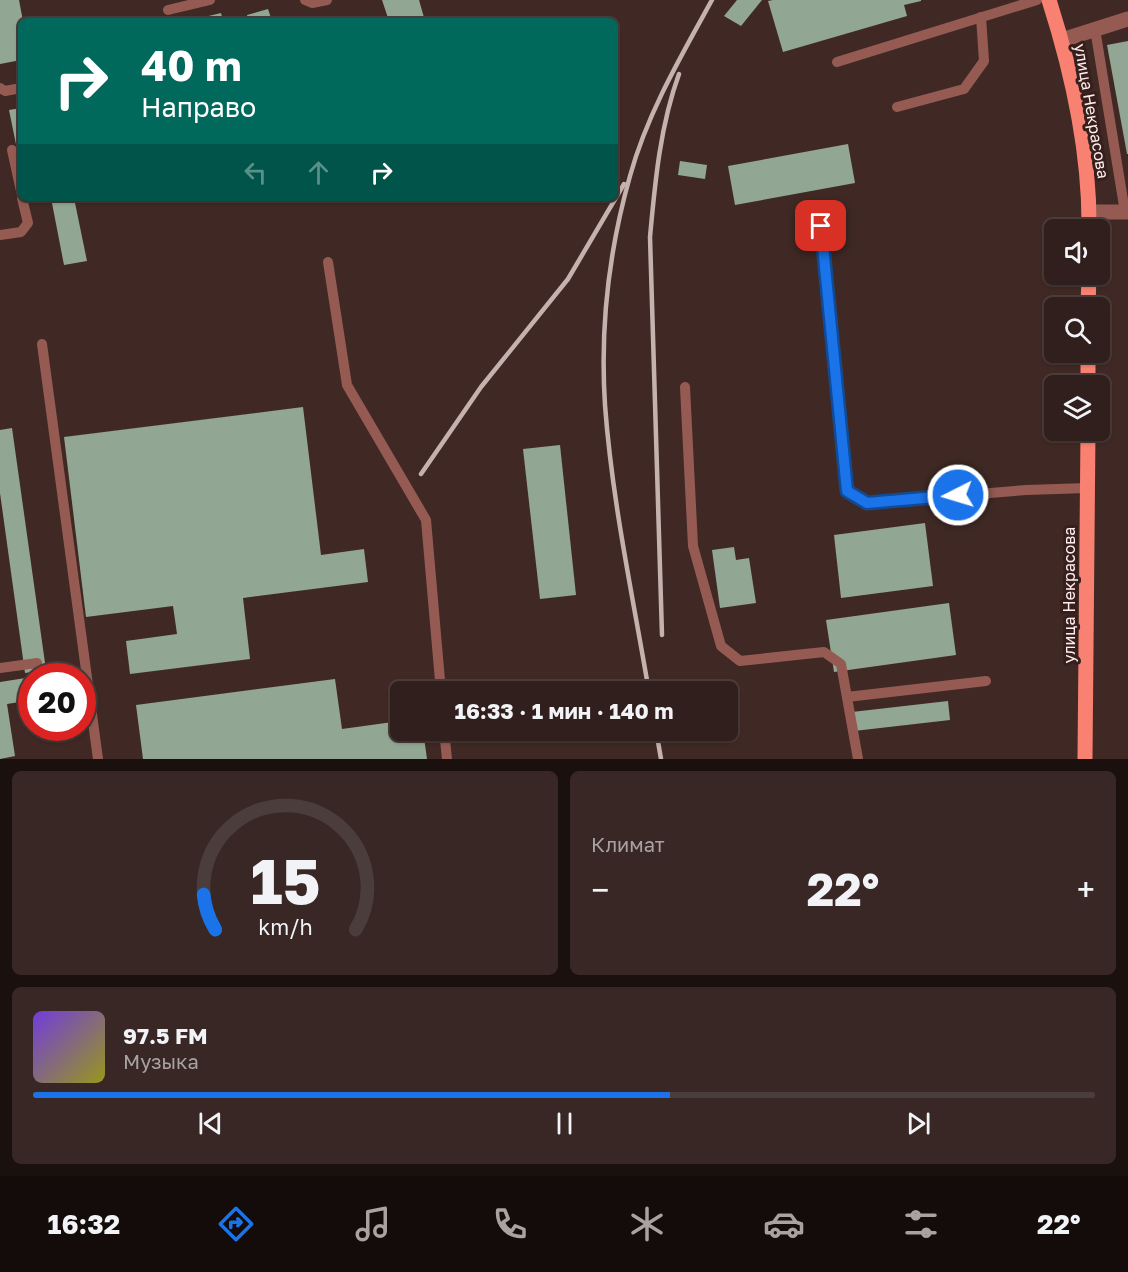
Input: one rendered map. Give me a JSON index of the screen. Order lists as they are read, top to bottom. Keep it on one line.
{"streets":{"main road":["улица Некрасова"]},"page":{"turn":["40 m","Направо"],"limit":"20","trip":"16:33 · 1 мин · 140 m","tile":"Климат","heat":["−","22°","+"],"song":["97.5 FM","Музыка"],"tabs":["16:32","22°"],"gauge":["15","km/h"]}}
